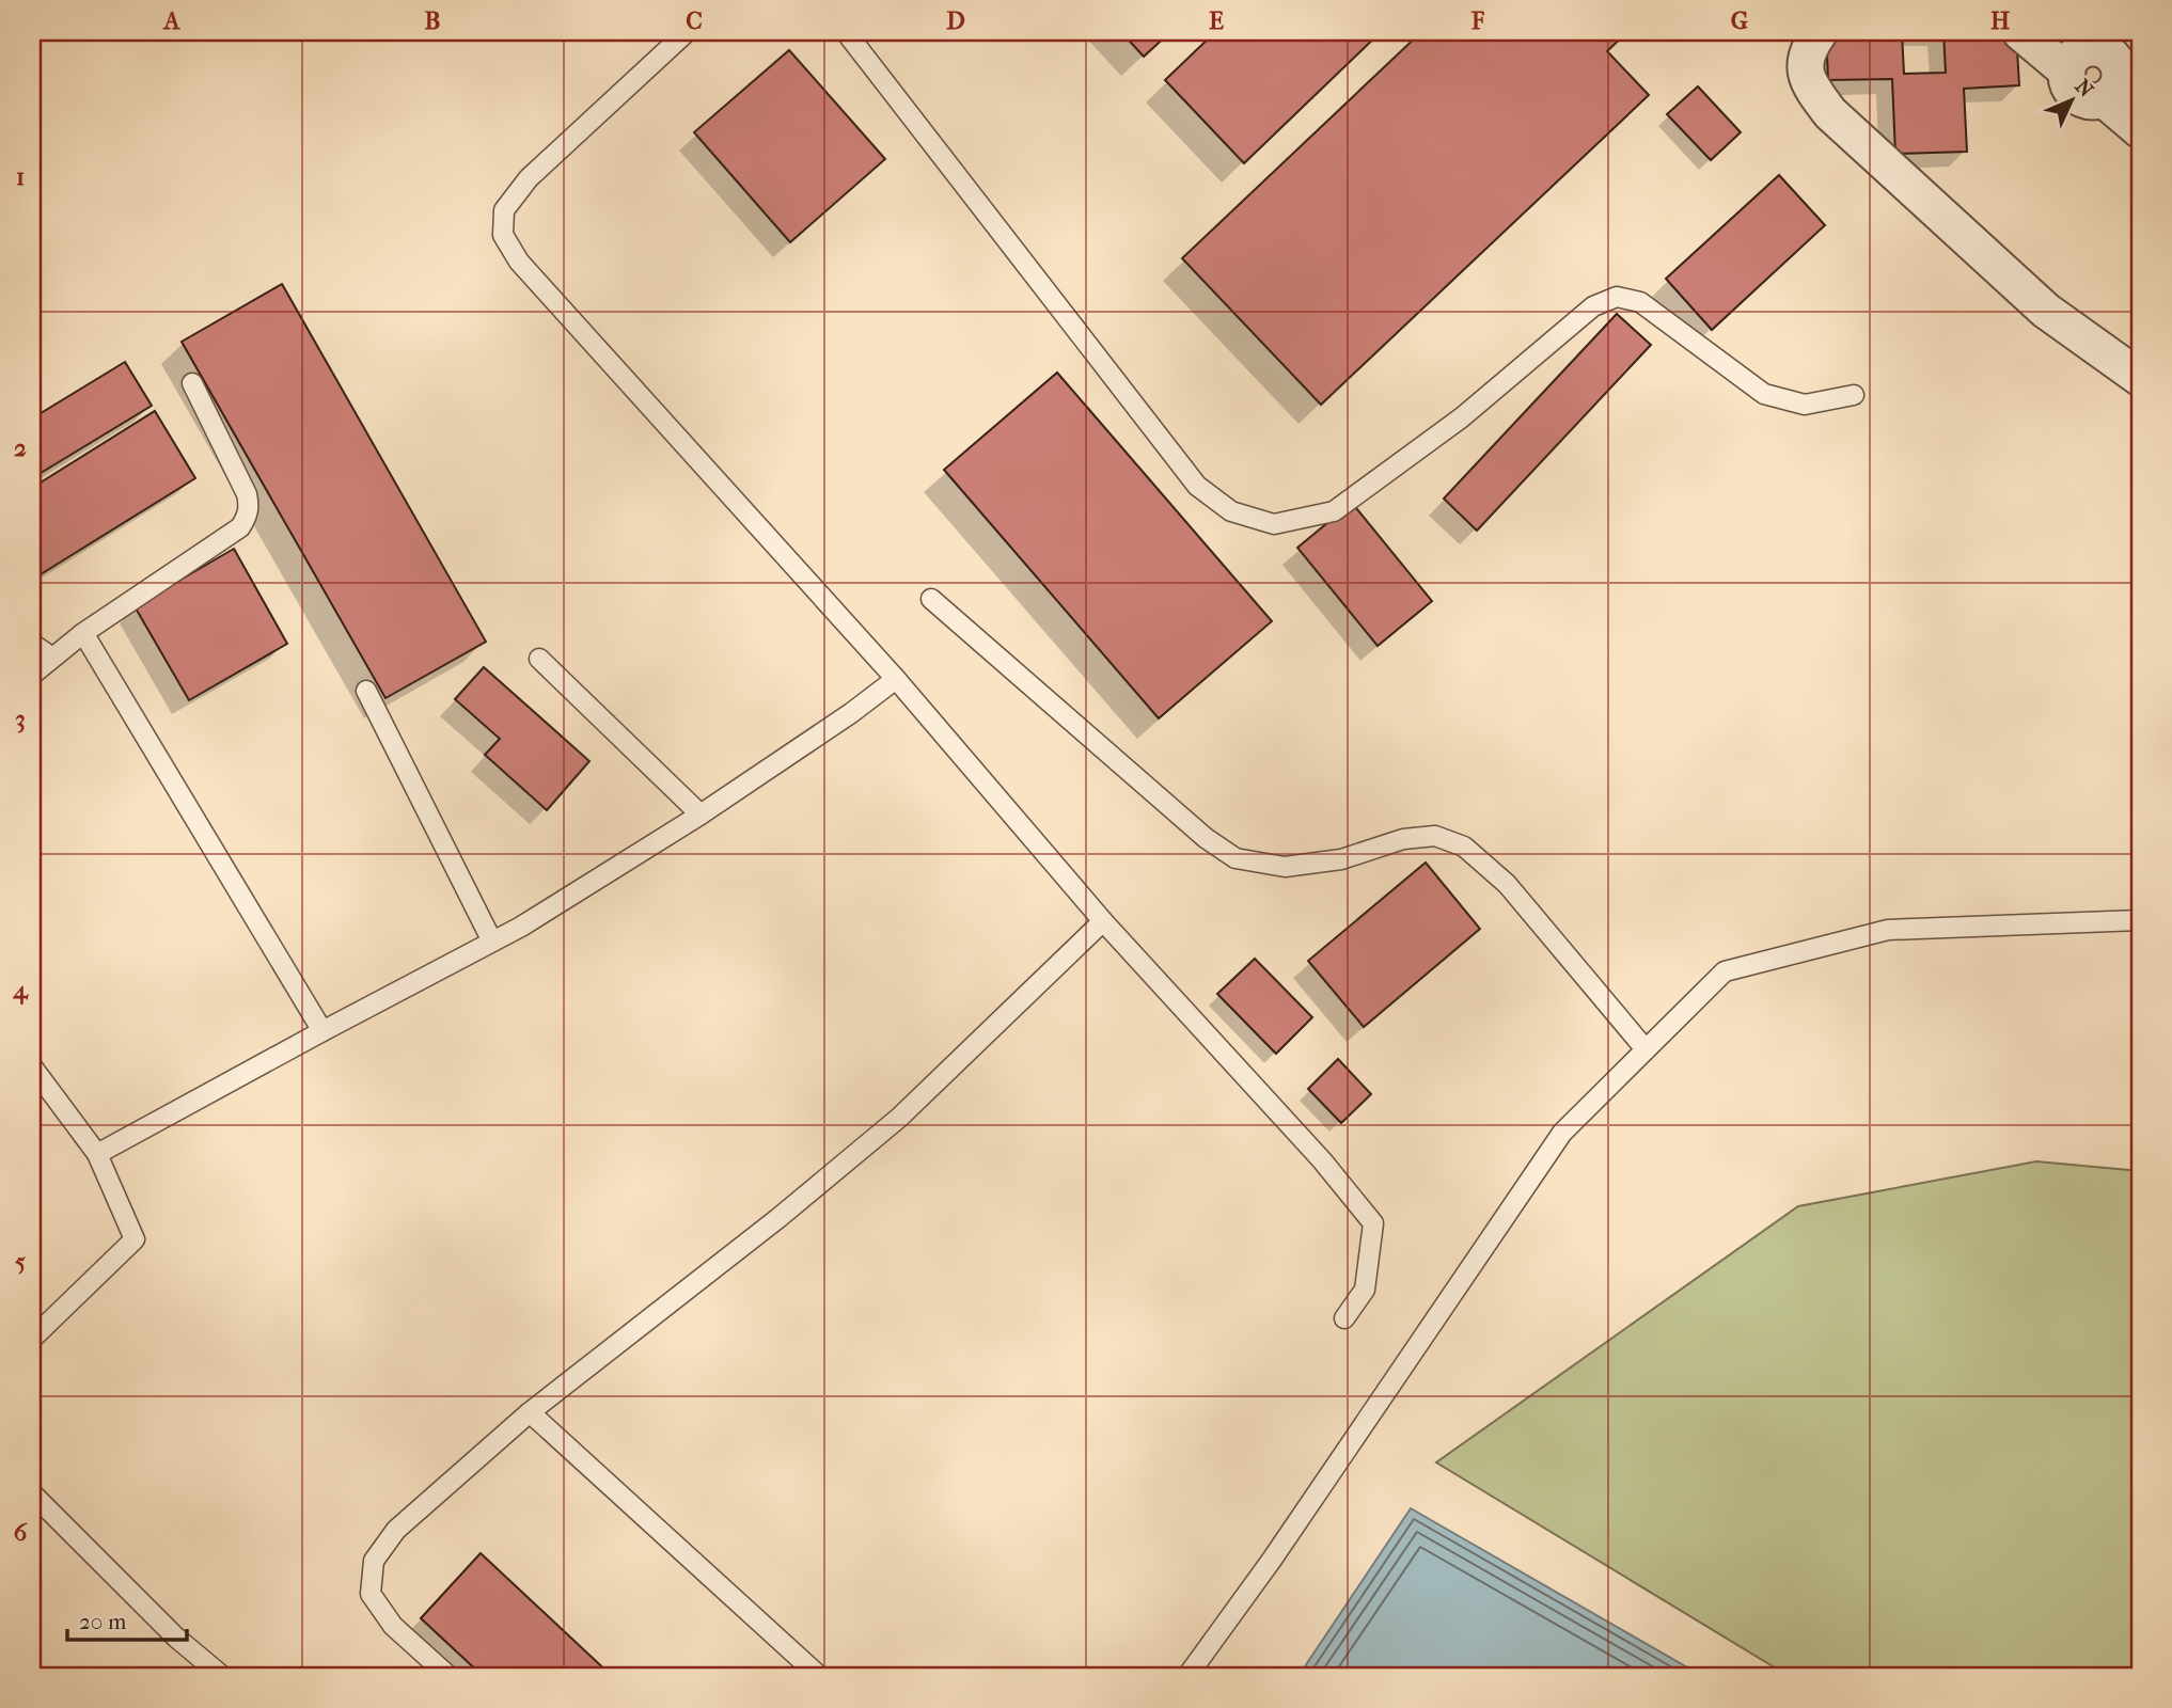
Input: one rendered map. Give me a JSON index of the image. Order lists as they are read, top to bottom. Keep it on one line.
{"scale_bar":"20 m","north":"top right","grid":{"columns":["A","B","C","D","E","F","G","H"],"rows":["1","2","3","4","5","6"]}}
